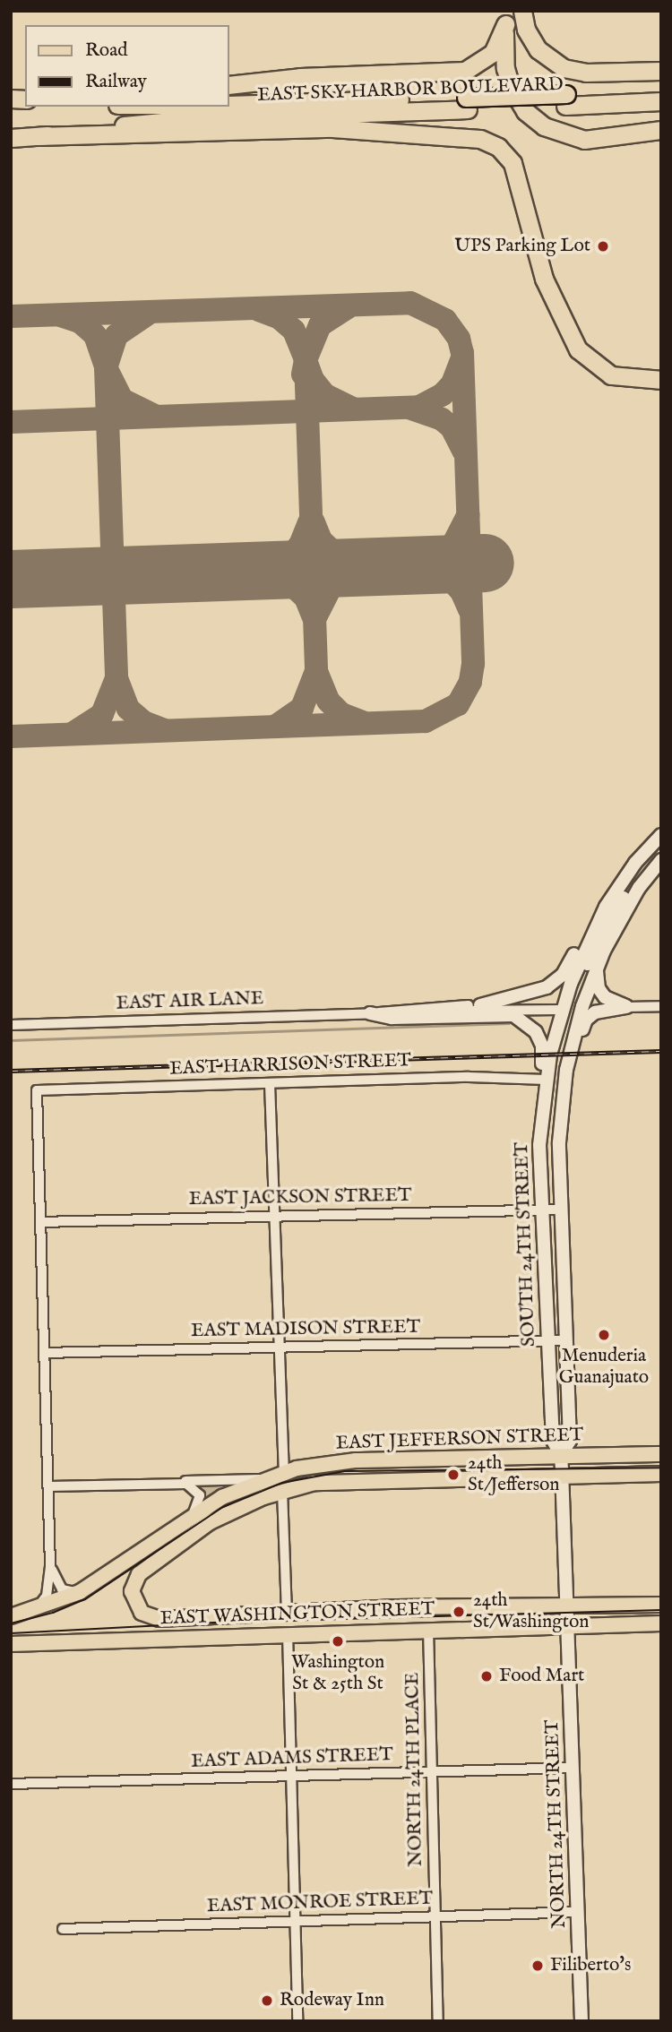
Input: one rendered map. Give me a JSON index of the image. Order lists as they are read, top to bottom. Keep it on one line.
{"streets":{"highway":["EAST SKY HARBOR BOULEVARD"],"main road":["SOUTH 24TH STREET","EAST JEFFERSON STREET","EAST WASHINGTON STREET","NORTH 24TH STREET"],"street":["EAST AIR LANE","EAST HARRISON STREET","EAST JACKSON STREET","EAST MADISON STREET","EAST ADAMS STREET","NORTH 24TH PLACE","EAST MONROE STREET"]},"crossings":[["EAST HARRISON STREET","EAST JACKSON STREET"],["EAST HARRISON STREET","SOUTH 24TH STREET"],["EAST JACKSON STREET","SOUTH 24TH STREET"],["SOUTH 24TH STREET","EAST MADISON STREET"],["SOUTH 24TH STREET","EAST JEFFERSON STREET"],["SOUTH 24TH STREET","EAST WASHINGTON STREET"],["SOUTH 24TH STREET","NORTH 24TH STREET"],["EAST JEFFERSON STREET","EAST WASHINGTON STREET"],["EAST WASHINGTON STREET","NORTH 24TH PLACE"],["EAST WASHINGTON STREET","NORTH 24TH STREET"],["EAST ADAMS STREET","NORTH 24TH PLACE"],["EAST ADAMS STREET","NORTH 24TH STREET"],["NORTH 24TH PLACE","EAST MONROE STREET"],["NORTH 24TH STREET","EAST MONROE STREET"]],"places":["UPS Parking Lot","Menuderia Guanajuato","24th St/Jefferson","24th St/Washington","Washington St & 25th St","Food Mart","Filiberto's","Rodeway Inn"],"legend":["Road","Railway"]}
